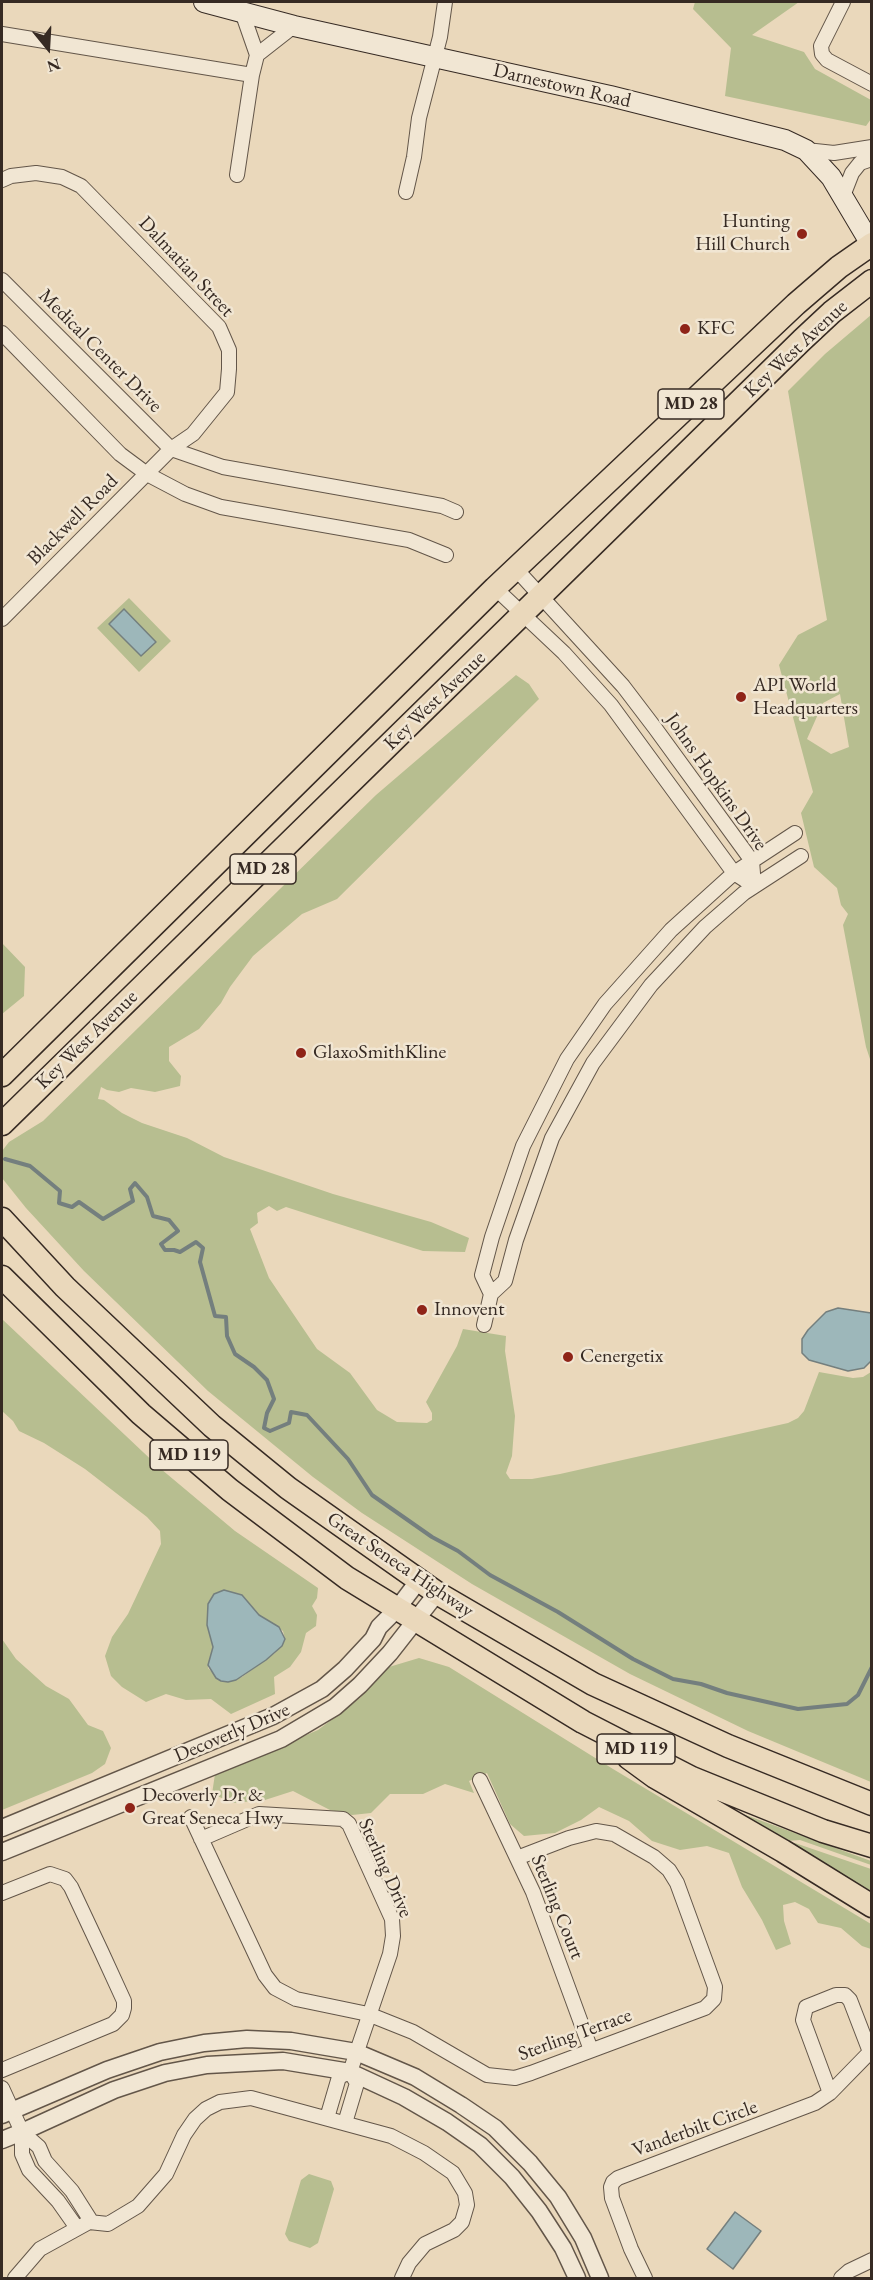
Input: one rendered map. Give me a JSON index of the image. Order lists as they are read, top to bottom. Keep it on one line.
{"streets":{"main road":["Darnestown Road","Key West Avenue","MD 28","MD 119","Great Seneca Highway"],"street":["Dalmatian Street","Medical Center Drive","Blackwell Road","Johns Hopkins Drive","Decoverly Drive","Sterling Drive","Sterling Court","Sterling Terrace","Vanderbilt Circle"]},"crossings":[["Darnestown Road","Key West Avenue"],["Dalmatian Street","Medical Center Drive"],["Dalmatian Street","Blackwell Road"],["Key West Avenue","Johns Hopkins Drive"],["Medical Center Drive","Blackwell Road"],["Great Seneca Highway","Decoverly Drive"],["Sterling Drive","Sterling Terrace"],["Sterling Court","Sterling Terrace"]],"places":["Hunting Hill Church","KFC","API World Headquarters","GlaxoSmithKline","Innovent","Cenergetix","Decoverly Dr & Great Seneca Hwy"],"north":"bottom"}
